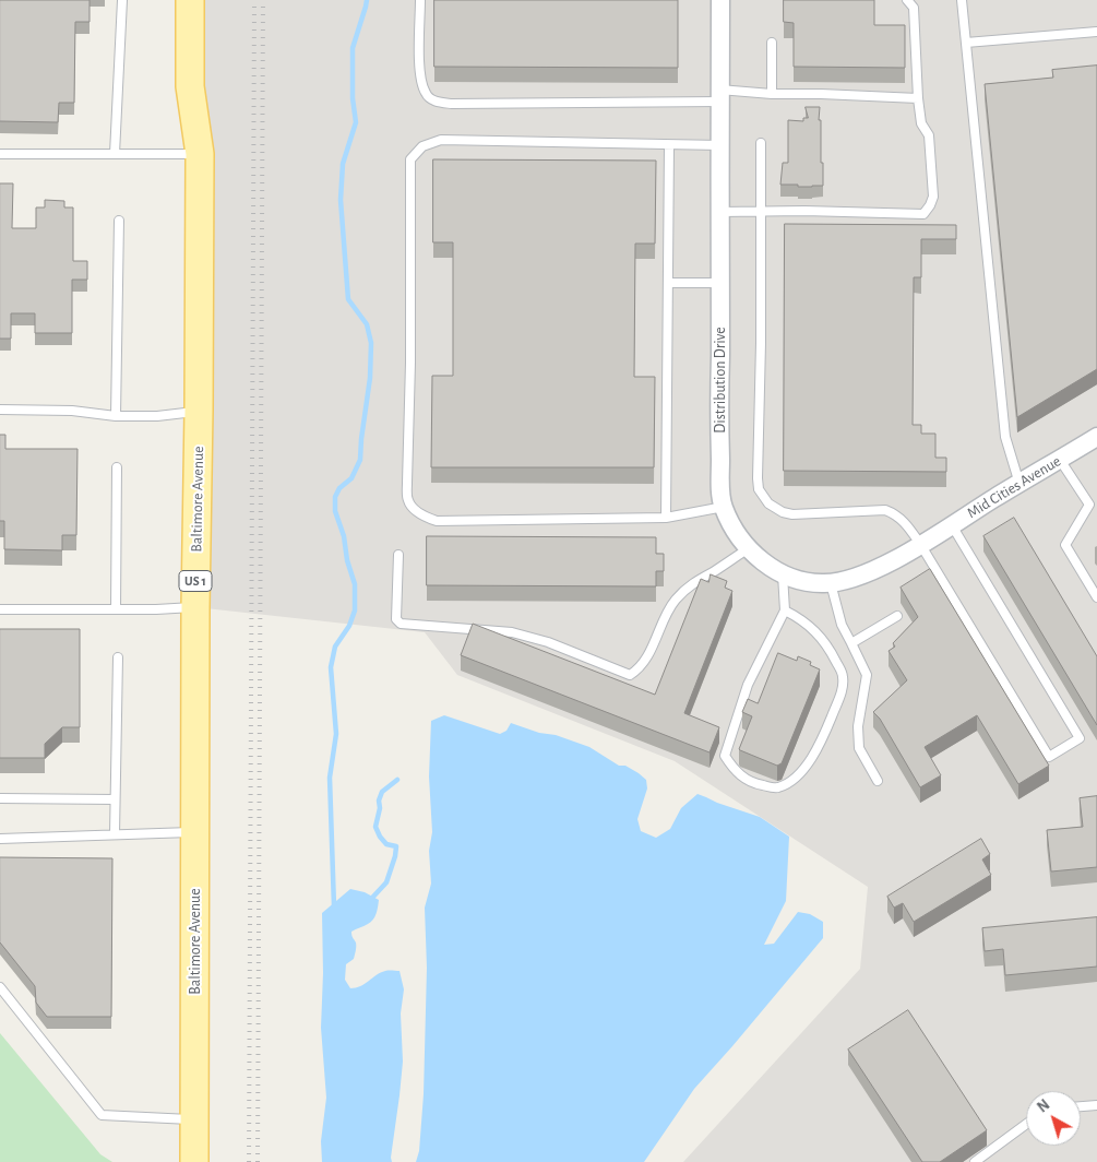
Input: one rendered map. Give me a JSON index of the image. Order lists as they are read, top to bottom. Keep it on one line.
{"streets":{"main road":["Baltimore Avenue","US 1"],"street":["Distribution Drive","Mid Cities Avenue"]},"crossings":[["Distribution Drive","Mid Cities Avenue"]],"north":"top left"}
